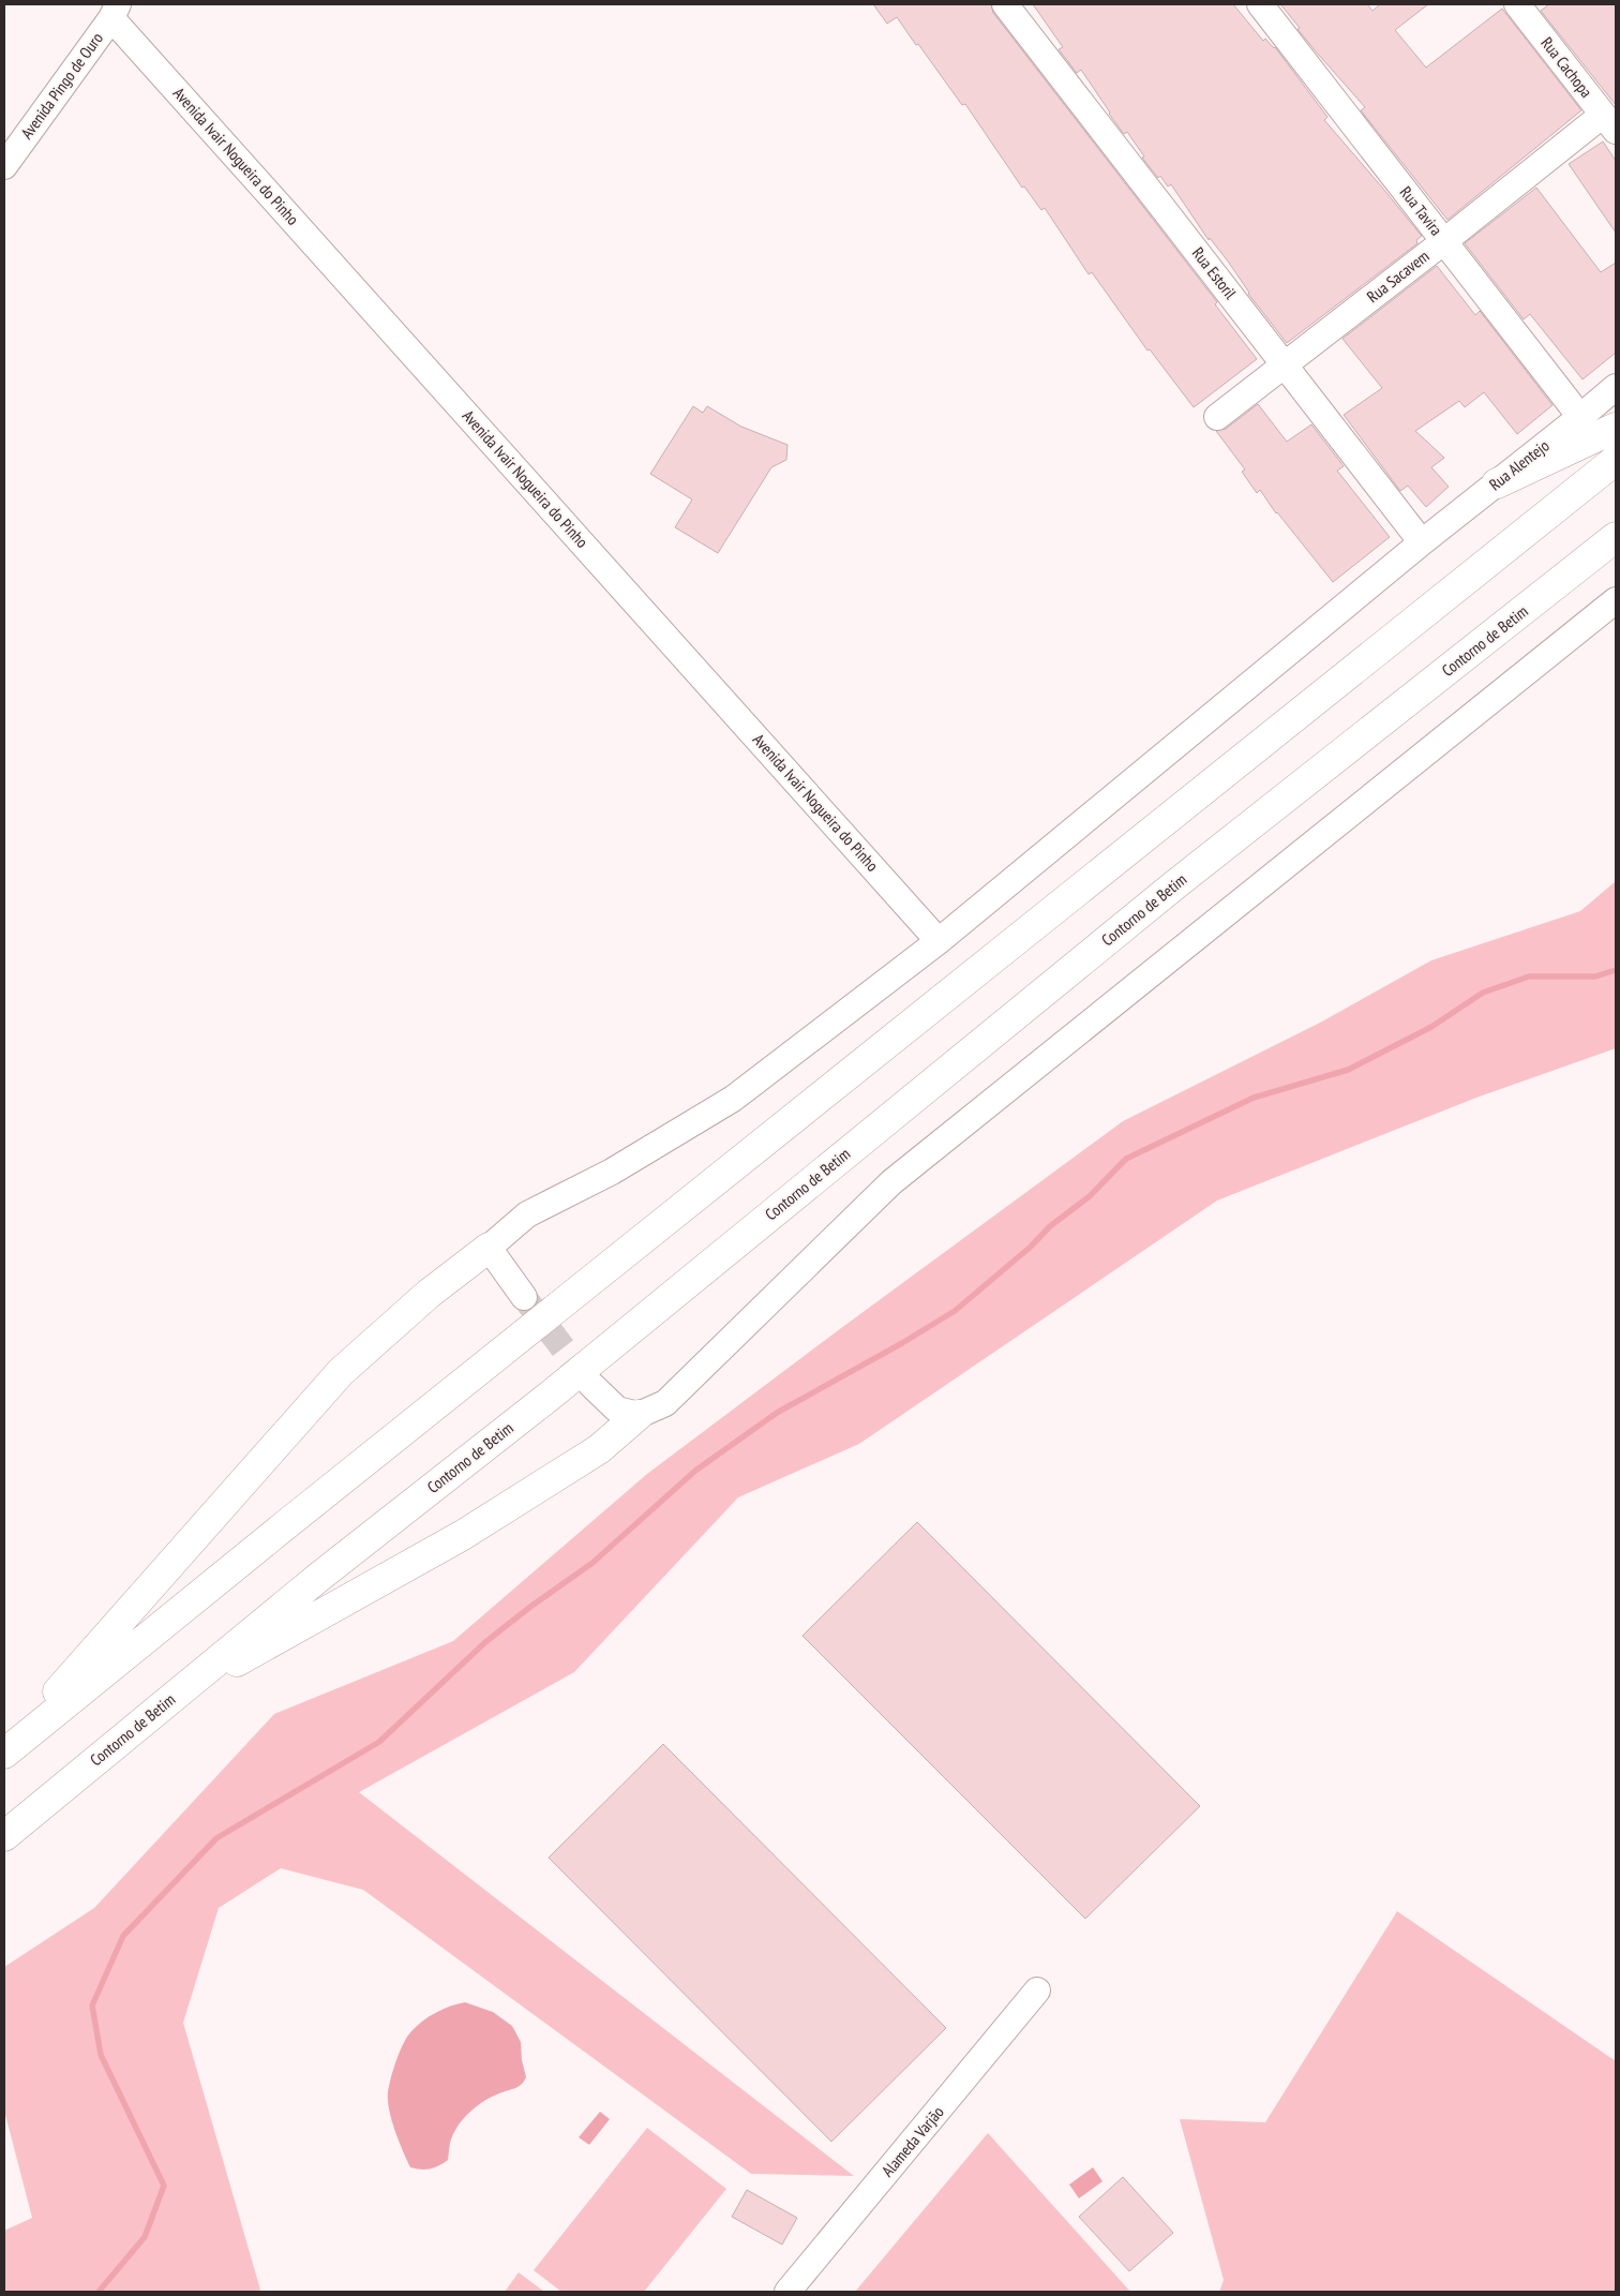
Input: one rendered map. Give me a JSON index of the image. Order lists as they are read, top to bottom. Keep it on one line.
{"streets":{"highway":["Contorno de Betim"],"street":["Rua Cachopa","Avenida Pingo de Ouro","Avenida Ivair Nogueira do Pinho","Rua Tavira","Rua Estoril","Rua Sacavem","Rua Alentejo","Alameda Varjão"]},"crossings":[["Rua Cachopa","Rua Sacavem"],["Avenida Pingo de Ouro","Avenida Ivair Nogueira do Pinho"],["Avenida Ivair Nogueira do Pinho","Rua Alentejo"],["Rua Tavira","Rua Sacavem"],["Rua Tavira","Rua Alentejo"],["Rua Estoril","Rua Sacavem"],["Rua Estoril","Rua Alentejo"]]}
